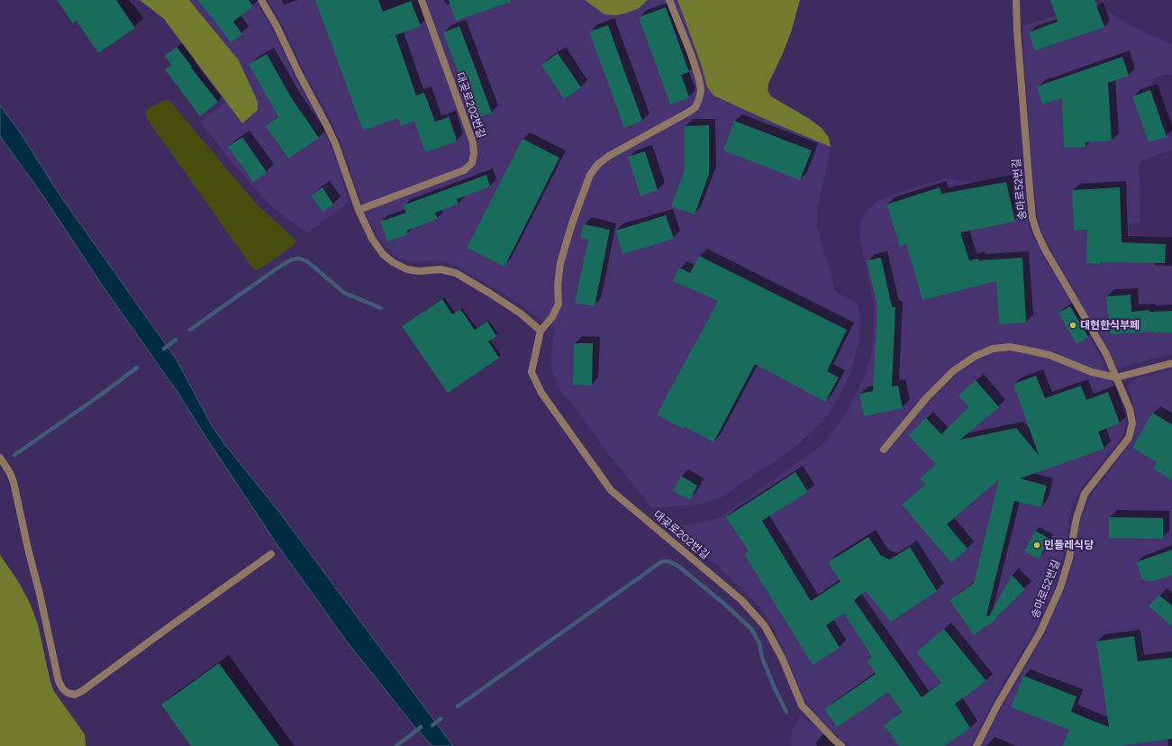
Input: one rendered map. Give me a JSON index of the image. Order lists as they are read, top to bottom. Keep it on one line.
{"streets":{"street":["대곶로202번길","송마로52번길"]},"places":["대현한식부페","민들레식당"]}
